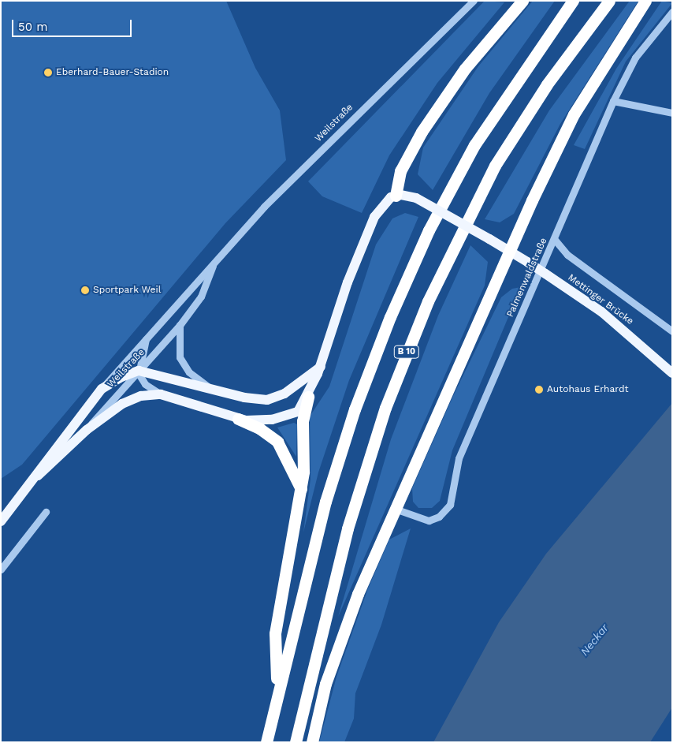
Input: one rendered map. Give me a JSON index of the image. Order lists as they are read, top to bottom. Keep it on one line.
{"streets":{"highway":["B 10"],"main road":["Weilstraße","Mettinger Brücke"],"street":["Palmenwaldstraße"]},"water":["Neckar"],"places":["Eberhard-Bauer-Stadion","Sportpark Weil","Autohaus Erhardt"],"scale_bar":"50 m"}
